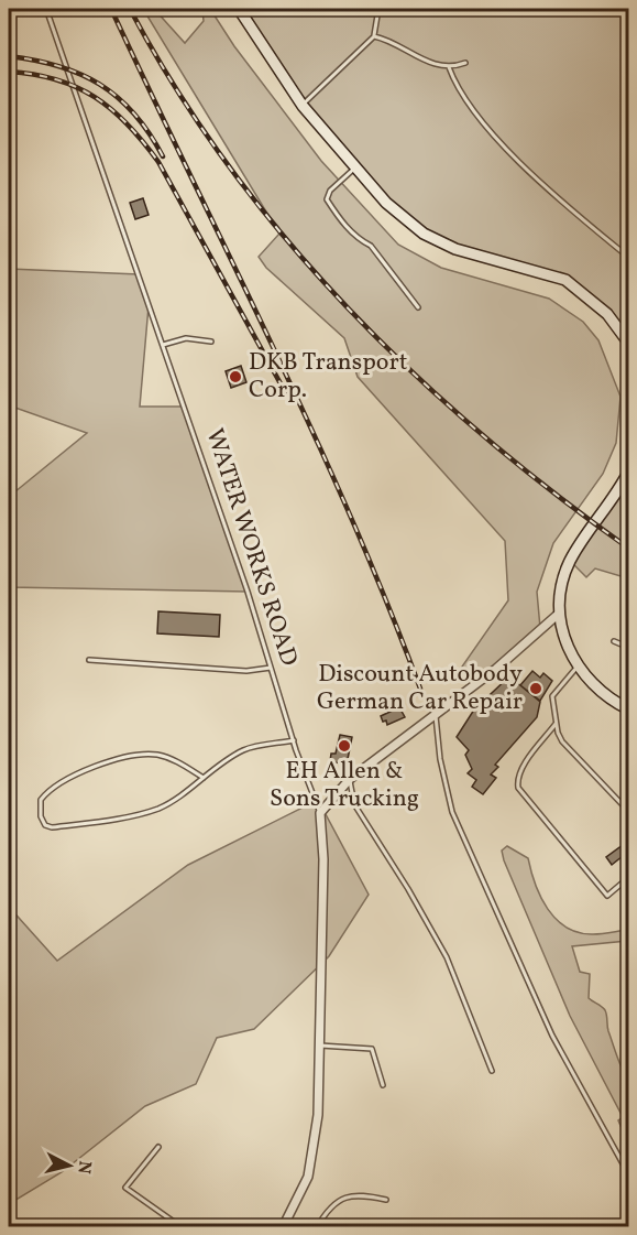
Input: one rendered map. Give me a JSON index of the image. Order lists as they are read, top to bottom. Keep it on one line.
{"streets":{"street":["WATER WORKS ROAD"]},"places":["DKB Transport Corp.","Discount Autobody German Car Repair","EH Allen & Sons Trucking"],"north":"right"}
